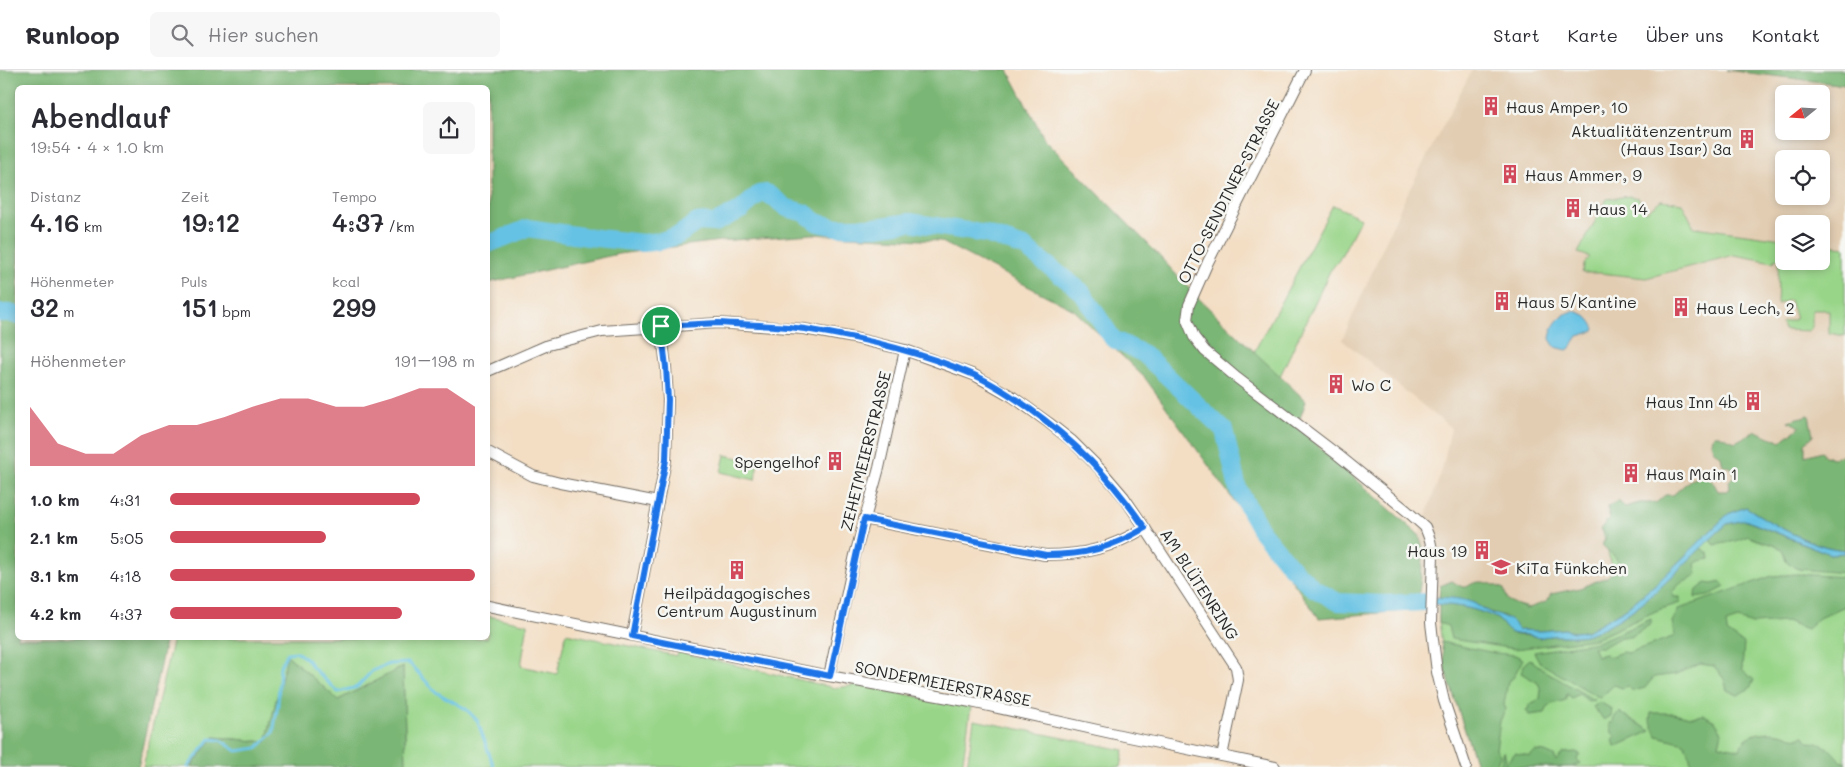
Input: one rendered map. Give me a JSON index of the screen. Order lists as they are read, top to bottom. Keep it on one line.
{"streets":{"street":["OTTO-SENDTNER-STRASSE","ZEHETMEIERSTRASSE","AM BLÜTENRING","SONDERMEIERSTRASSE"]},"crossings":[["ZEHETMEIERSTRASSE","AM BLÜTENRING"],["ZEHETMEIERSTRASSE","SONDERMEIERSTRASSE"],["AM BLÜTENRING","SONDERMEIERSTRASSE"]],"places":{"building":["Haus Amper, 10","Aktualitätenzentrum (Haus Isar) 3a","Haus Ammer, 9","Haus 14","Haus 5/Kantine","Haus Lech, 2","Wo C","Haus Inn 4b","Spengelhof","Haus Main 1","Haus 19","Heilpädagogisches Centrum Augustinum"],"school or university":["KiTa Fünkchen"]},"north":"left","page":{"header":"Runloop","search":"Hier suchen","nav":["Start","Karte","Über uns","Kontakt"],"heading":["Abendlauf","19:54 · 4 × 1.0 km"],"stats":[["Distanz","4.16 km"],["Zeit","19:12"],["Tempo","4:37 /km"],["Höhenmeter","32 m"],["Puls","151 bpm"],["kcal","299"]],"chart":["Höhenmeter","191–198 m"],"list":[{"name":"1.0 km","note":"4:31"},{"name":"2.1 km","note":"5:05"},{"name":"3.1 km","note":"4:18"},{"name":"4.2 km","note":"4:37"}]}}
